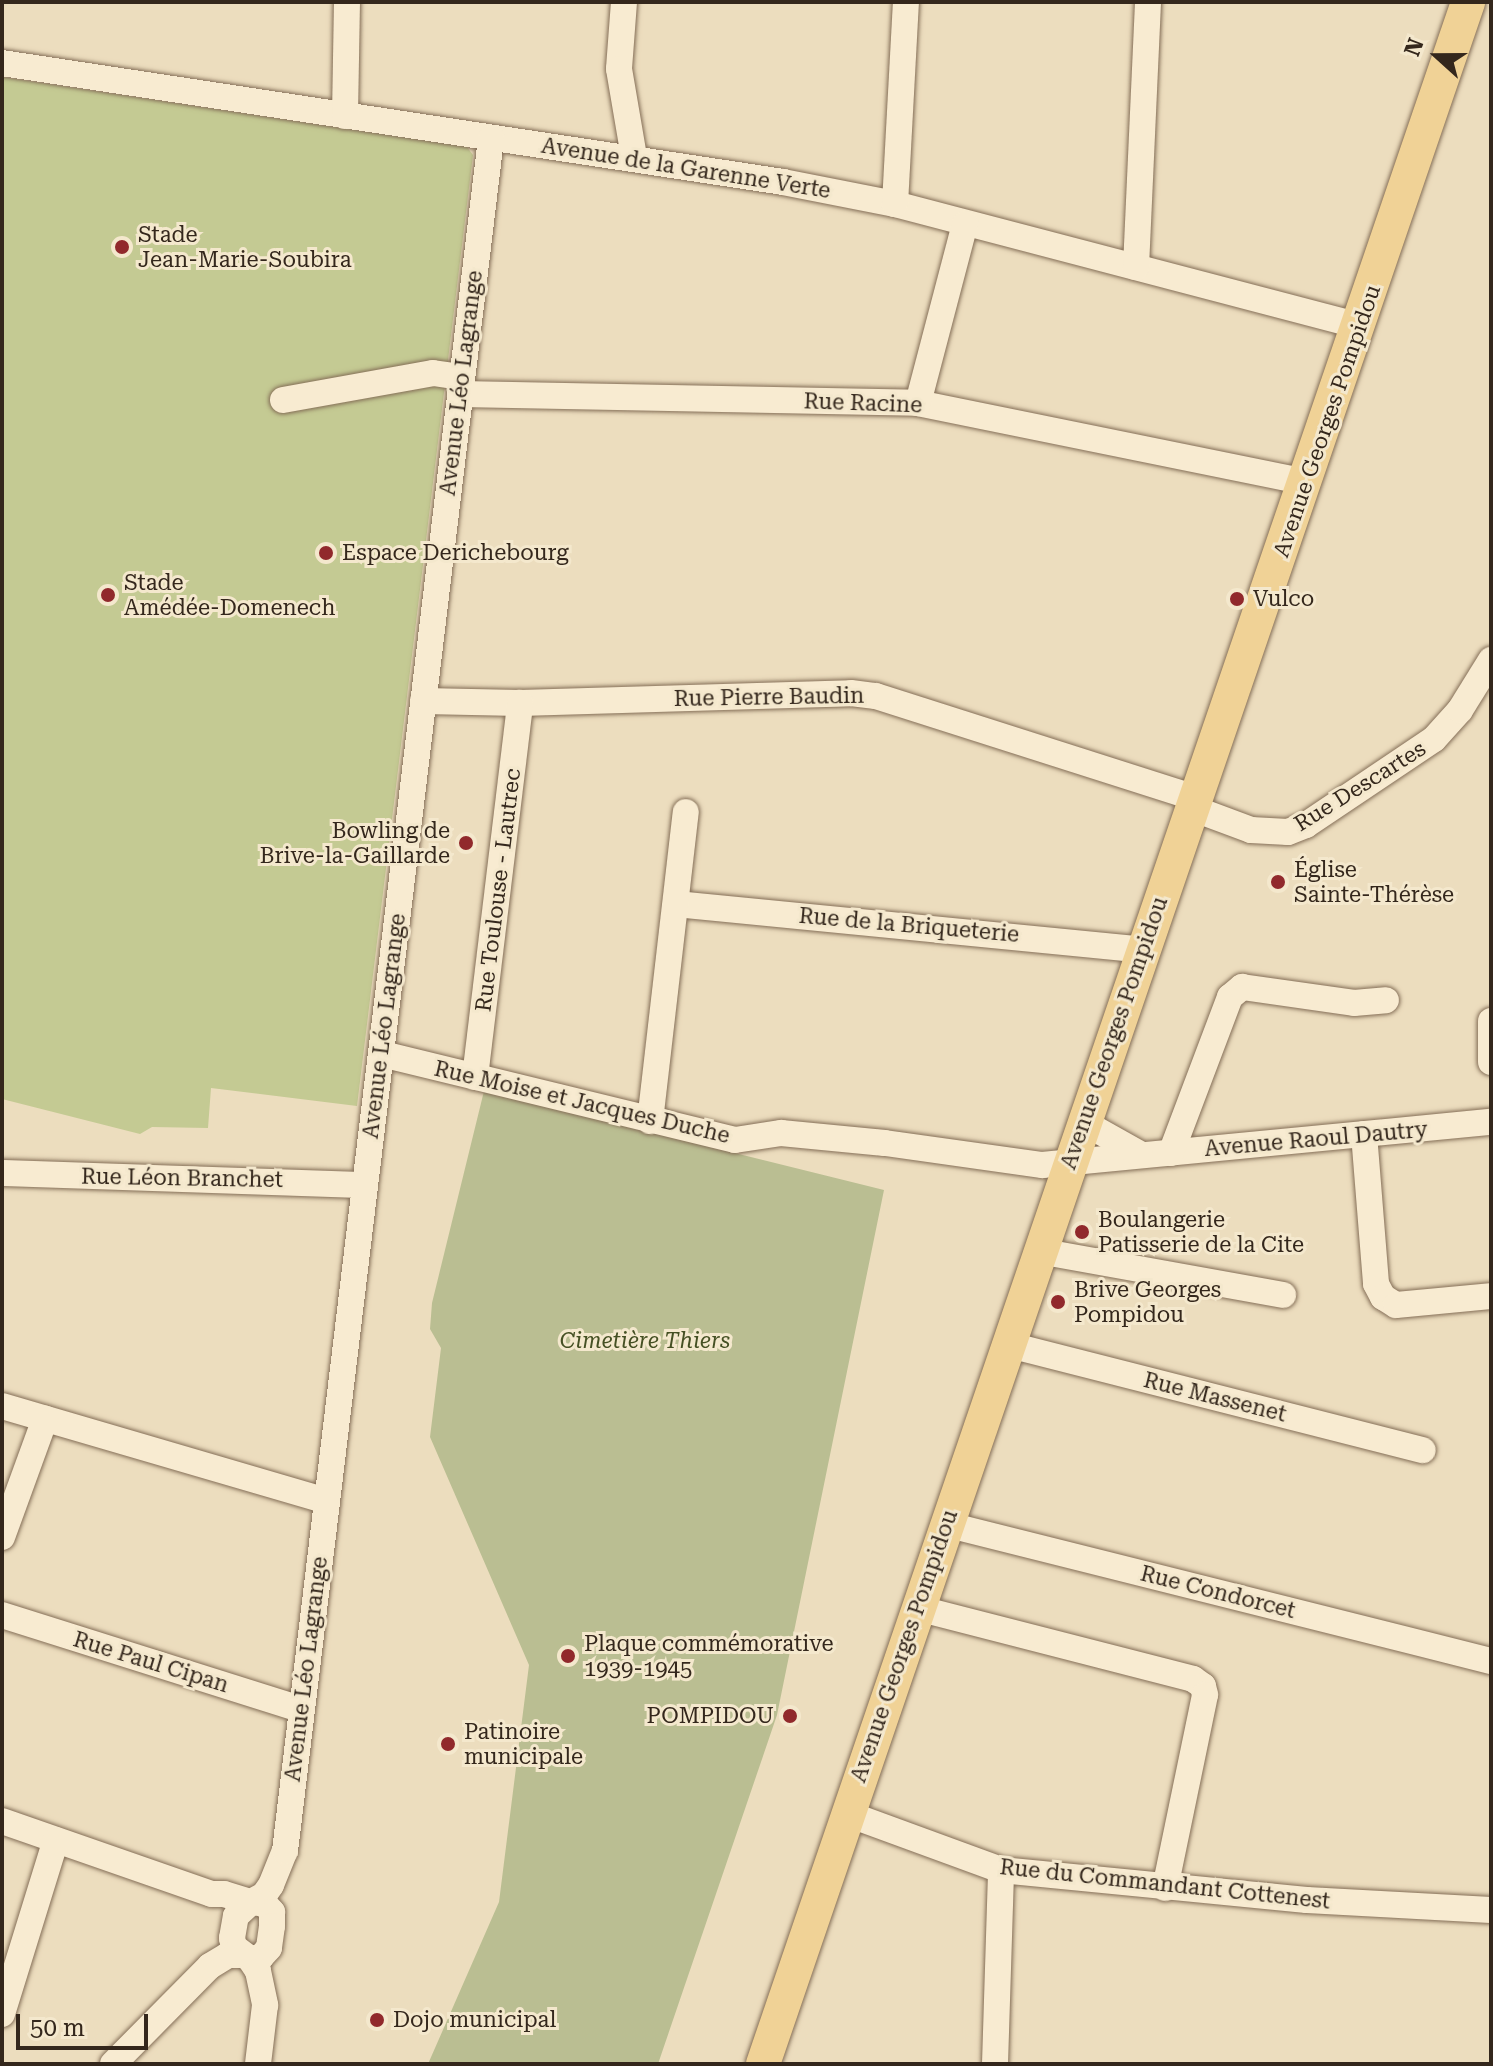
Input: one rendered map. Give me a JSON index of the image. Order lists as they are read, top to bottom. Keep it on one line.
{"streets":{"main road":["Avenue Georges Pompidou"],"street":["Avenue de la Garenne Verte","Avenue Léo Lagrange","Rue Racine","Rue Pierre Baudin","Rue Descartes","Rue Toulouse - Lautrec","Rue de la Briqueterie","Rue Moise et Jacques Duche","Avenue Raoul Dautry","Rue Léon Branchet","Rue Massenet","Rue Condorcet","Rue Paul Cipan","Rue du Commandant Cottenest"]},"crossings":[["Avenue de la Garenne Verte","Avenue Léo Lagrange"],["Avenue de la Garenne Verte","Avenue Georges Pompidou"],["Avenue Léo Lagrange","Rue Racine"],["Avenue Léo Lagrange","Rue Pierre Baudin"],["Avenue Léo Lagrange","Rue Moise et Jacques Duche"],["Avenue Léo Lagrange","Rue Léon Branchet"],["Avenue Léo Lagrange","Rue Paul Cipan"],["Rue Racine","Avenue Georges Pompidou"],["Avenue Georges Pompidou","Rue Pierre Baudin"],["Avenue Georges Pompidou","Rue Descartes"],["Avenue Georges Pompidou","Rue de la Briqueterie"],["Avenue Georges Pompidou","Rue Moise et Jacques Duche"],["Avenue Georges Pompidou","Avenue Raoul Dautry"],["Avenue Georges Pompidou","Rue Massenet"],["Avenue Georges Pompidou","Rue Condorcet"],["Avenue Georges Pompidou","Rue du Commandant Cottenest"],["Rue Pierre Baudin","Rue Descartes"],["Rue Pierre Baudin","Rue Toulouse - Lautrec"],["Rue Toulouse - Lautrec","Rue Moise et Jacques Duche"],["Rue Moise et Jacques Duche","Avenue Raoul Dautry"]],"parks":["Cimetière Thiers"],"places":["Stade Jean-Marie-Soubira","Espace Derichebourg","Stade Amédée-Domenech","Vulco","Bowling de Brive-la-Gaillarde","Église Sainte-Thérèse","Boulangerie Patisserie de la Cite","Brive Georges Pompidou","Plaque commémorative 1939-1945","POMPIDOU","Patinoire municipale","Dojo municipal"],"scale_bar":"50 m","north":"left"}
